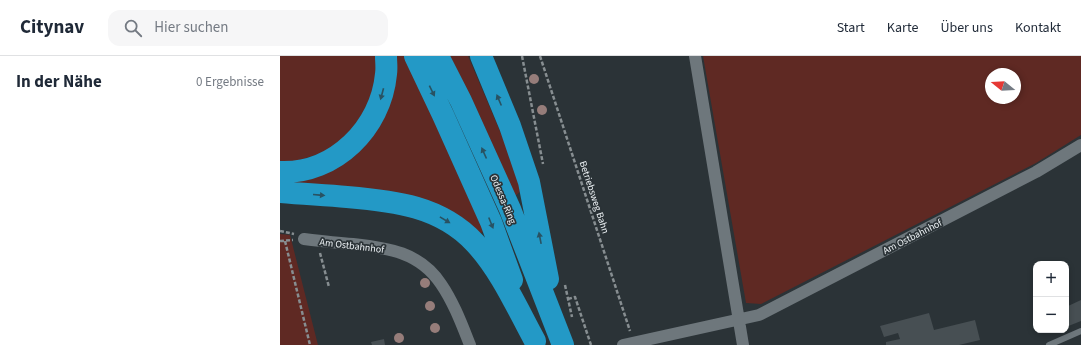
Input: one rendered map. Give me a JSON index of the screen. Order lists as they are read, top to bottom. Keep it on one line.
{"streets":{"highway":["Odessa-Ring"],"street":["Am Ostbahnhof"],"path":["Betriebsweg Bahn"]},"crossings":[["Betriebsweg Bahn","Am Ostbahnhof"]],"north":"left","page":{"header":"Citynav","search":"Hier suchen","nav":["Start","Karte","Über uns","Kontakt"],"heading":["In der Nähe","0 Ergebnisse"],"map_buttons":["+","−"]}}
